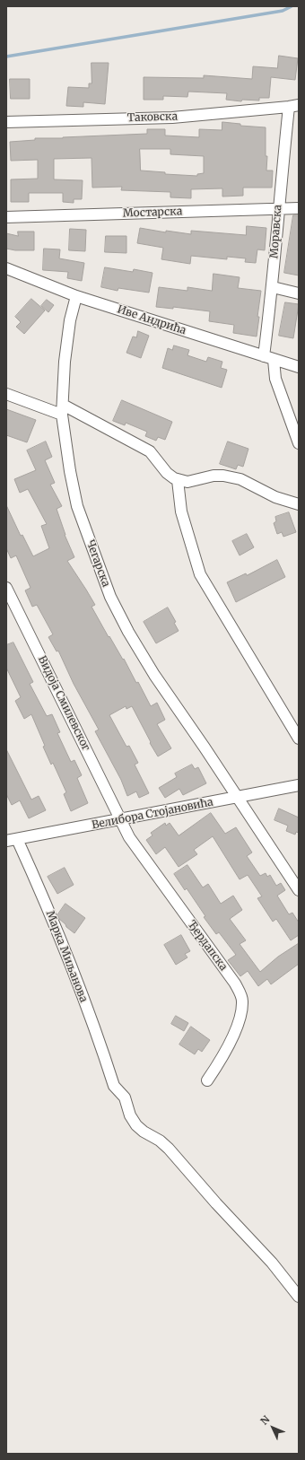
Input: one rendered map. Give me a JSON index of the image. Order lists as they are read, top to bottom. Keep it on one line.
{"streets":{"street":["Таковска","Мостарска","Моравска","Иве Андрића","Чегарска","Видоја Смилевског","Велибора Стојановића","Ђердапска","Марка Миљанова"]},"crossings":[["Таковска","Моравска"],["Мостарска","Моравска"],["Моравска","Иве Андрића"],["Иве Андрића","Чегарска"],["Чегарска","Велибора Стојановића"],["Видоја Смилевског","Велибора Стојановића"],["Видоја Смилевског","Ђердапска"],["Велибора Стојановића","Ђердапска"],["Велибора Стојановића","Марка Миљанова"]],"north":"top left"}
